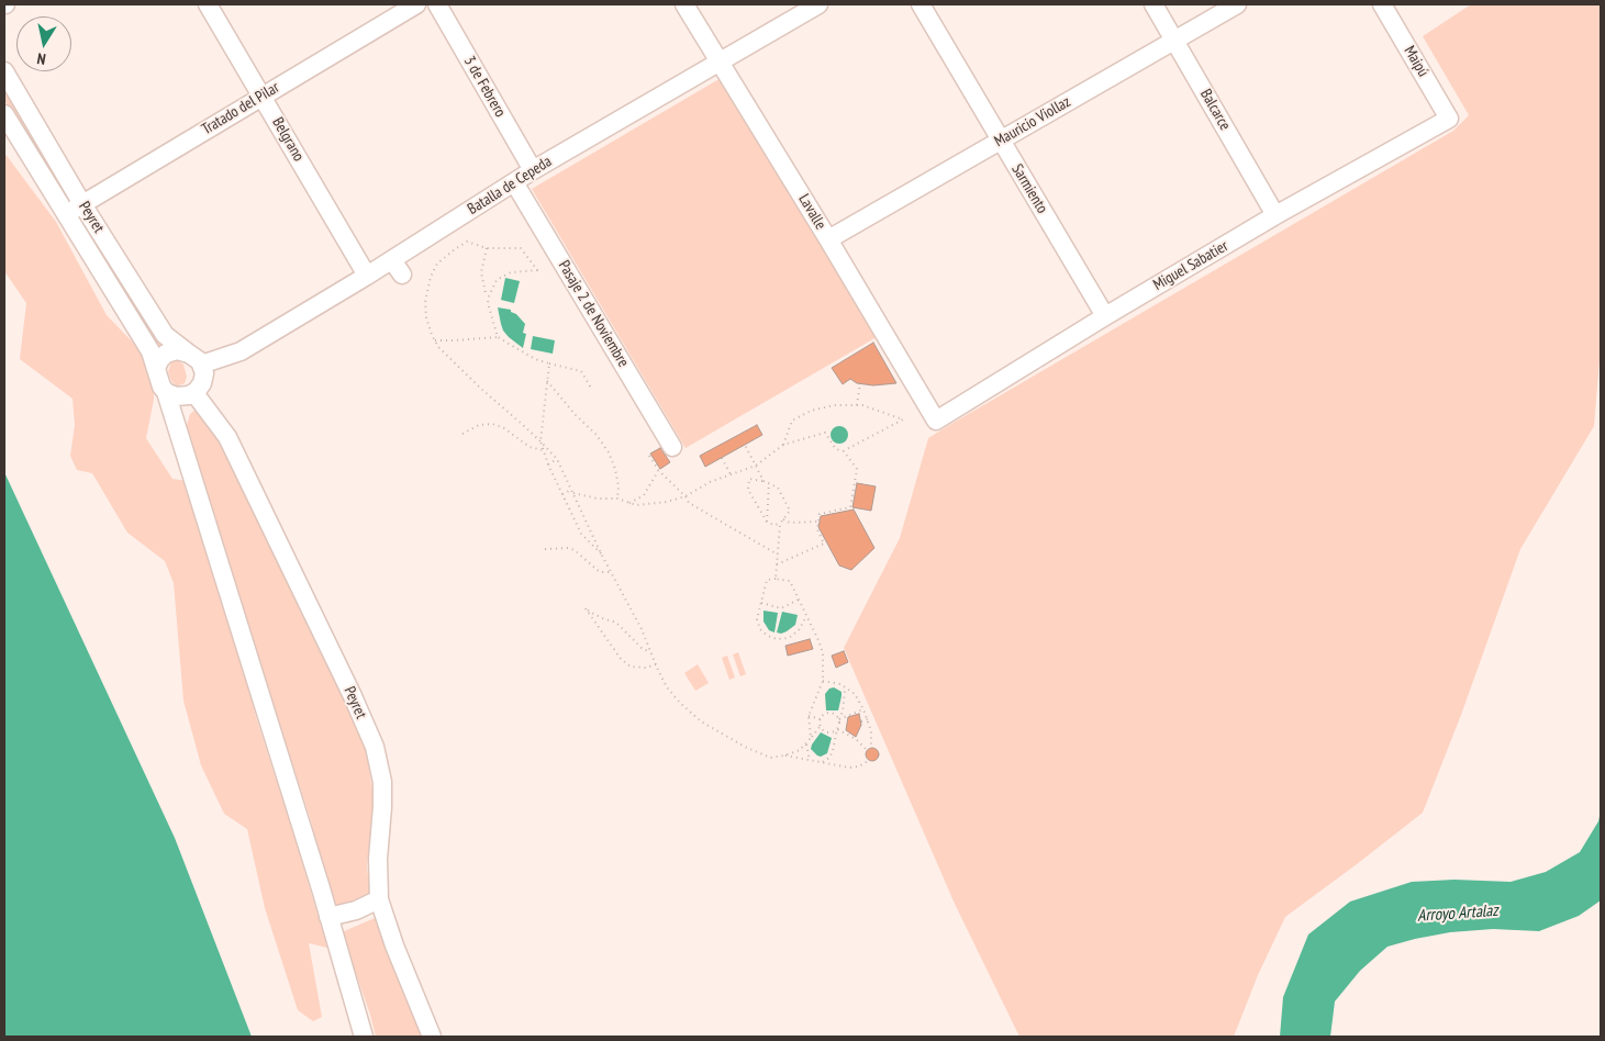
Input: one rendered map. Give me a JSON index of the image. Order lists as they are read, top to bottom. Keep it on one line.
{"streets":{"street":["Maipú","3 de Febrero","Tratado del Pilar","Balcarce","Mauricio Viollaz","Belgrano","Batalla de Cepeda","Sarmiento","Lavalle","Peyret","Miguel Sabatier","Pasaje 2 de Noviembre"]},"crossings":[["Maipú","Miguel Sabatier"],["3 de Febrero","Batalla de Cepeda"],["Tratado del Pilar","Belgrano"],["Tratado del Pilar","Peyret"],["Balcarce","Mauricio Viollaz"],["Balcarce","Miguel Sabatier"],["Mauricio Viollaz","Sarmiento"],["Mauricio Viollaz","Lavalle"],["Belgrano","Batalla de Cepeda"],["Batalla de Cepeda","Lavalle"],["Batalla de Cepeda","Peyret"],["Batalla de Cepeda","Pasaje 2 de Noviembre"],["Sarmiento","Miguel Sabatier"],["Lavalle","Miguel Sabatier"]],"water":["Arroyo Artalaz"],"north":"bottom"}
